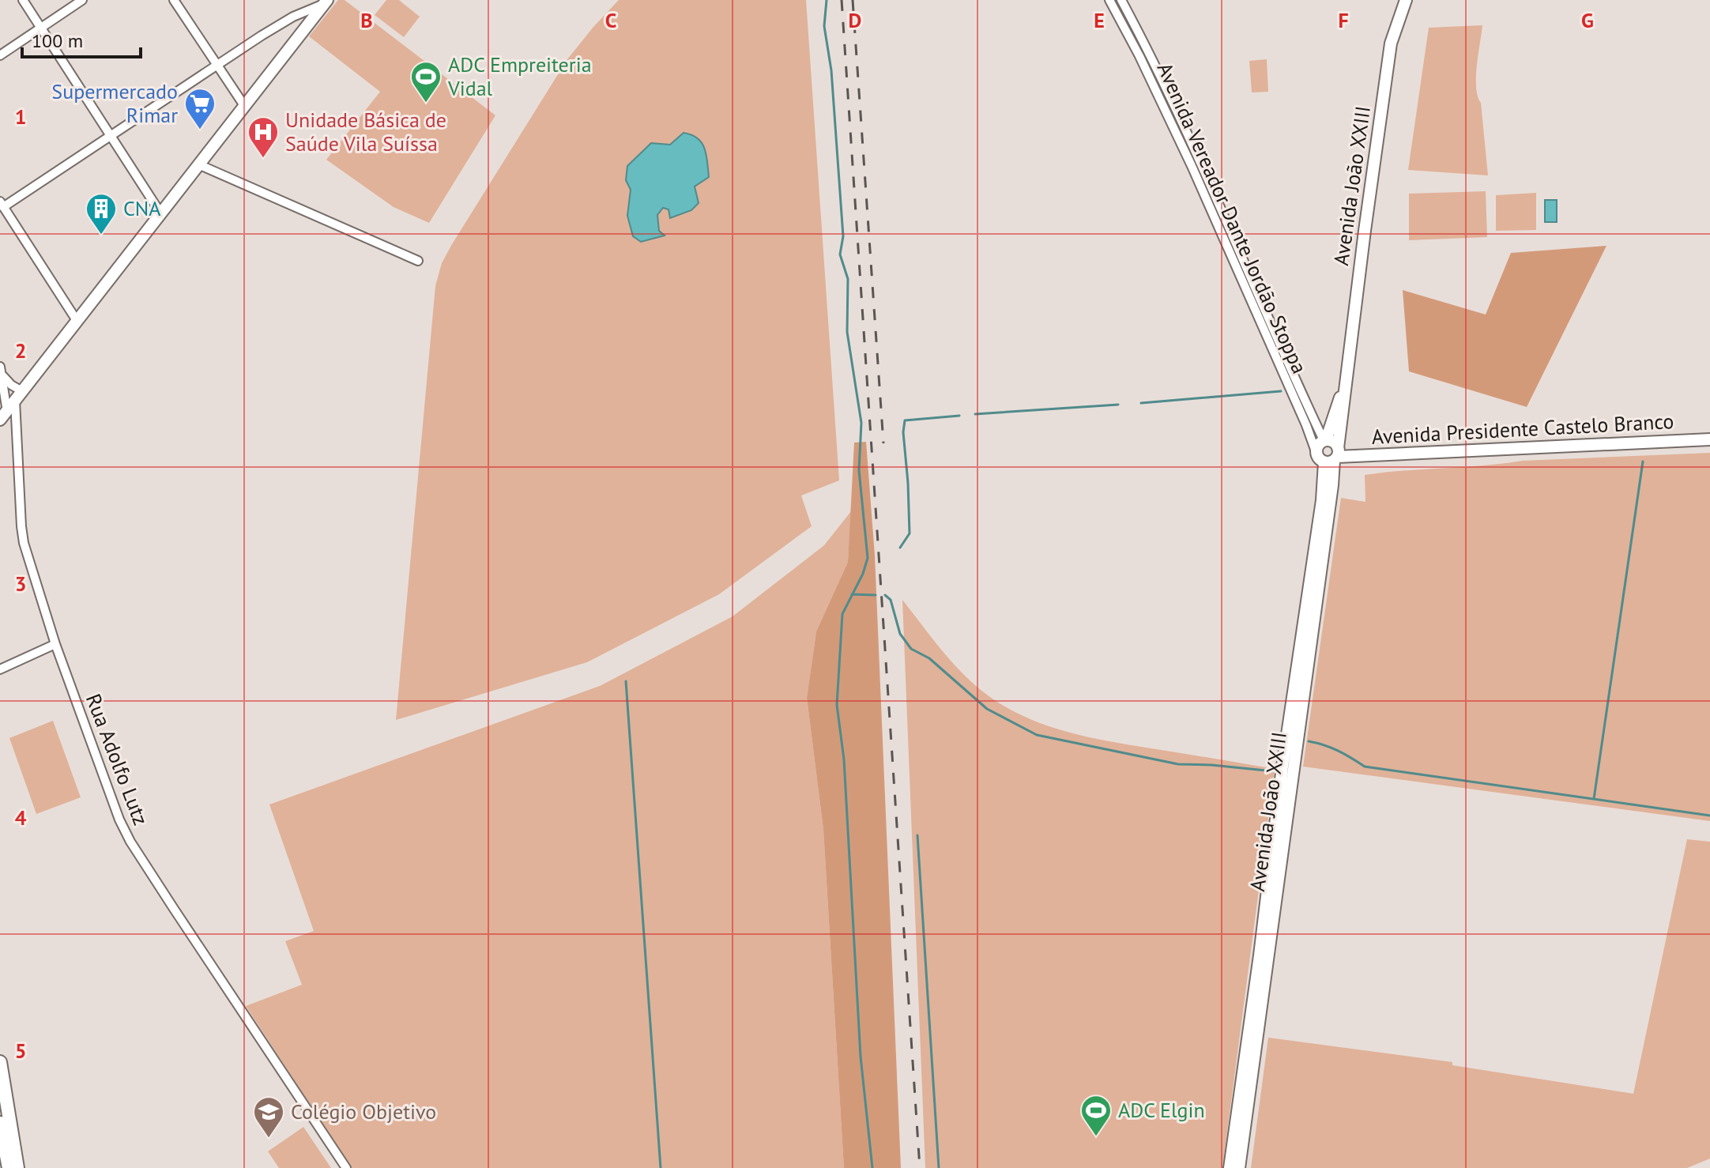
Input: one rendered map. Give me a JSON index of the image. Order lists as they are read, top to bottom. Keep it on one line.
{"streets":{"main road":["Avenida João XXIII","Avenida Presidente Castelo Branco"],"street":["Avenida Vereador Dante Jordão Stoppa","Rua Adolfo Lutz"]},"crossings":[["Avenida João XXIII","Avenida Vereador Dante Jordão Stoppa"],["Avenida João XXIII","Avenida Presidente Castelo Branco"],["Avenida Vereador Dante Jordão Stoppa","Avenida Presidente Castelo Branco"]],"places":{"sports":["ADC Empreiteria Vidal","ADC Elgin"],"supermarket":["Supermercado Rimar"],"hospital":["Unidade Básica de Saúde Vila Suíssa"],"building":["CNA"],"school or university":["Colégio Objetivo"]},"scale_bar":"100 m","grid":{"columns":["B","C","D","E","F","G"],"rows":["1","2","3","4","5"]}}
